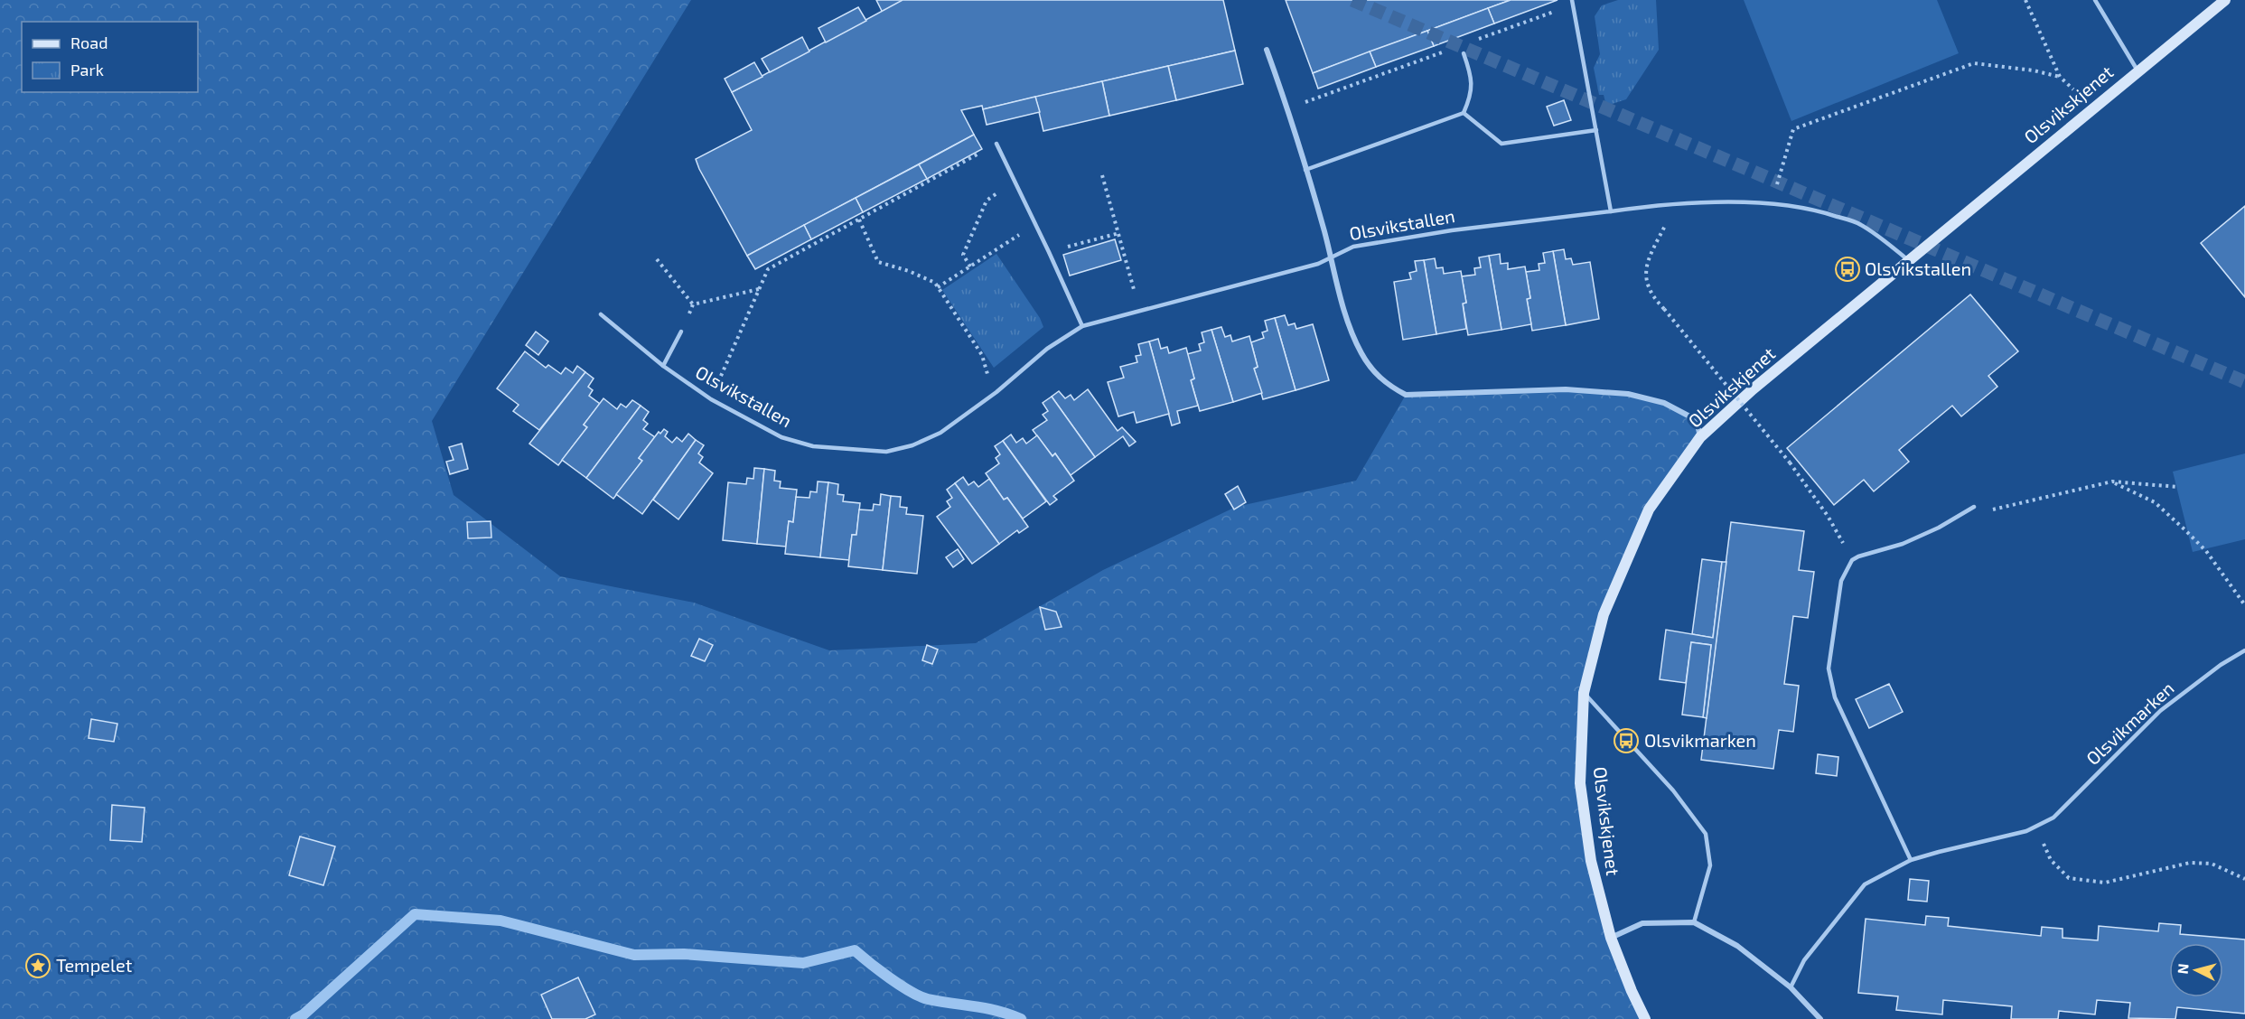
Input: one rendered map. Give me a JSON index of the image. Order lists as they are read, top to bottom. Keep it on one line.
{"streets":{"main road":["Olsvikskjenet"],"street":["Olsvikstallen"],"lane":["Olsvikmarken"]},"crossings":[["Olsvikskjenet","Olsvikstallen"]],"places":{"bus stop":["Olsvikstallen","Olsvikmarken"],"place":["Tempelet"]},"legend":["Road","Park"],"north":"left"}
